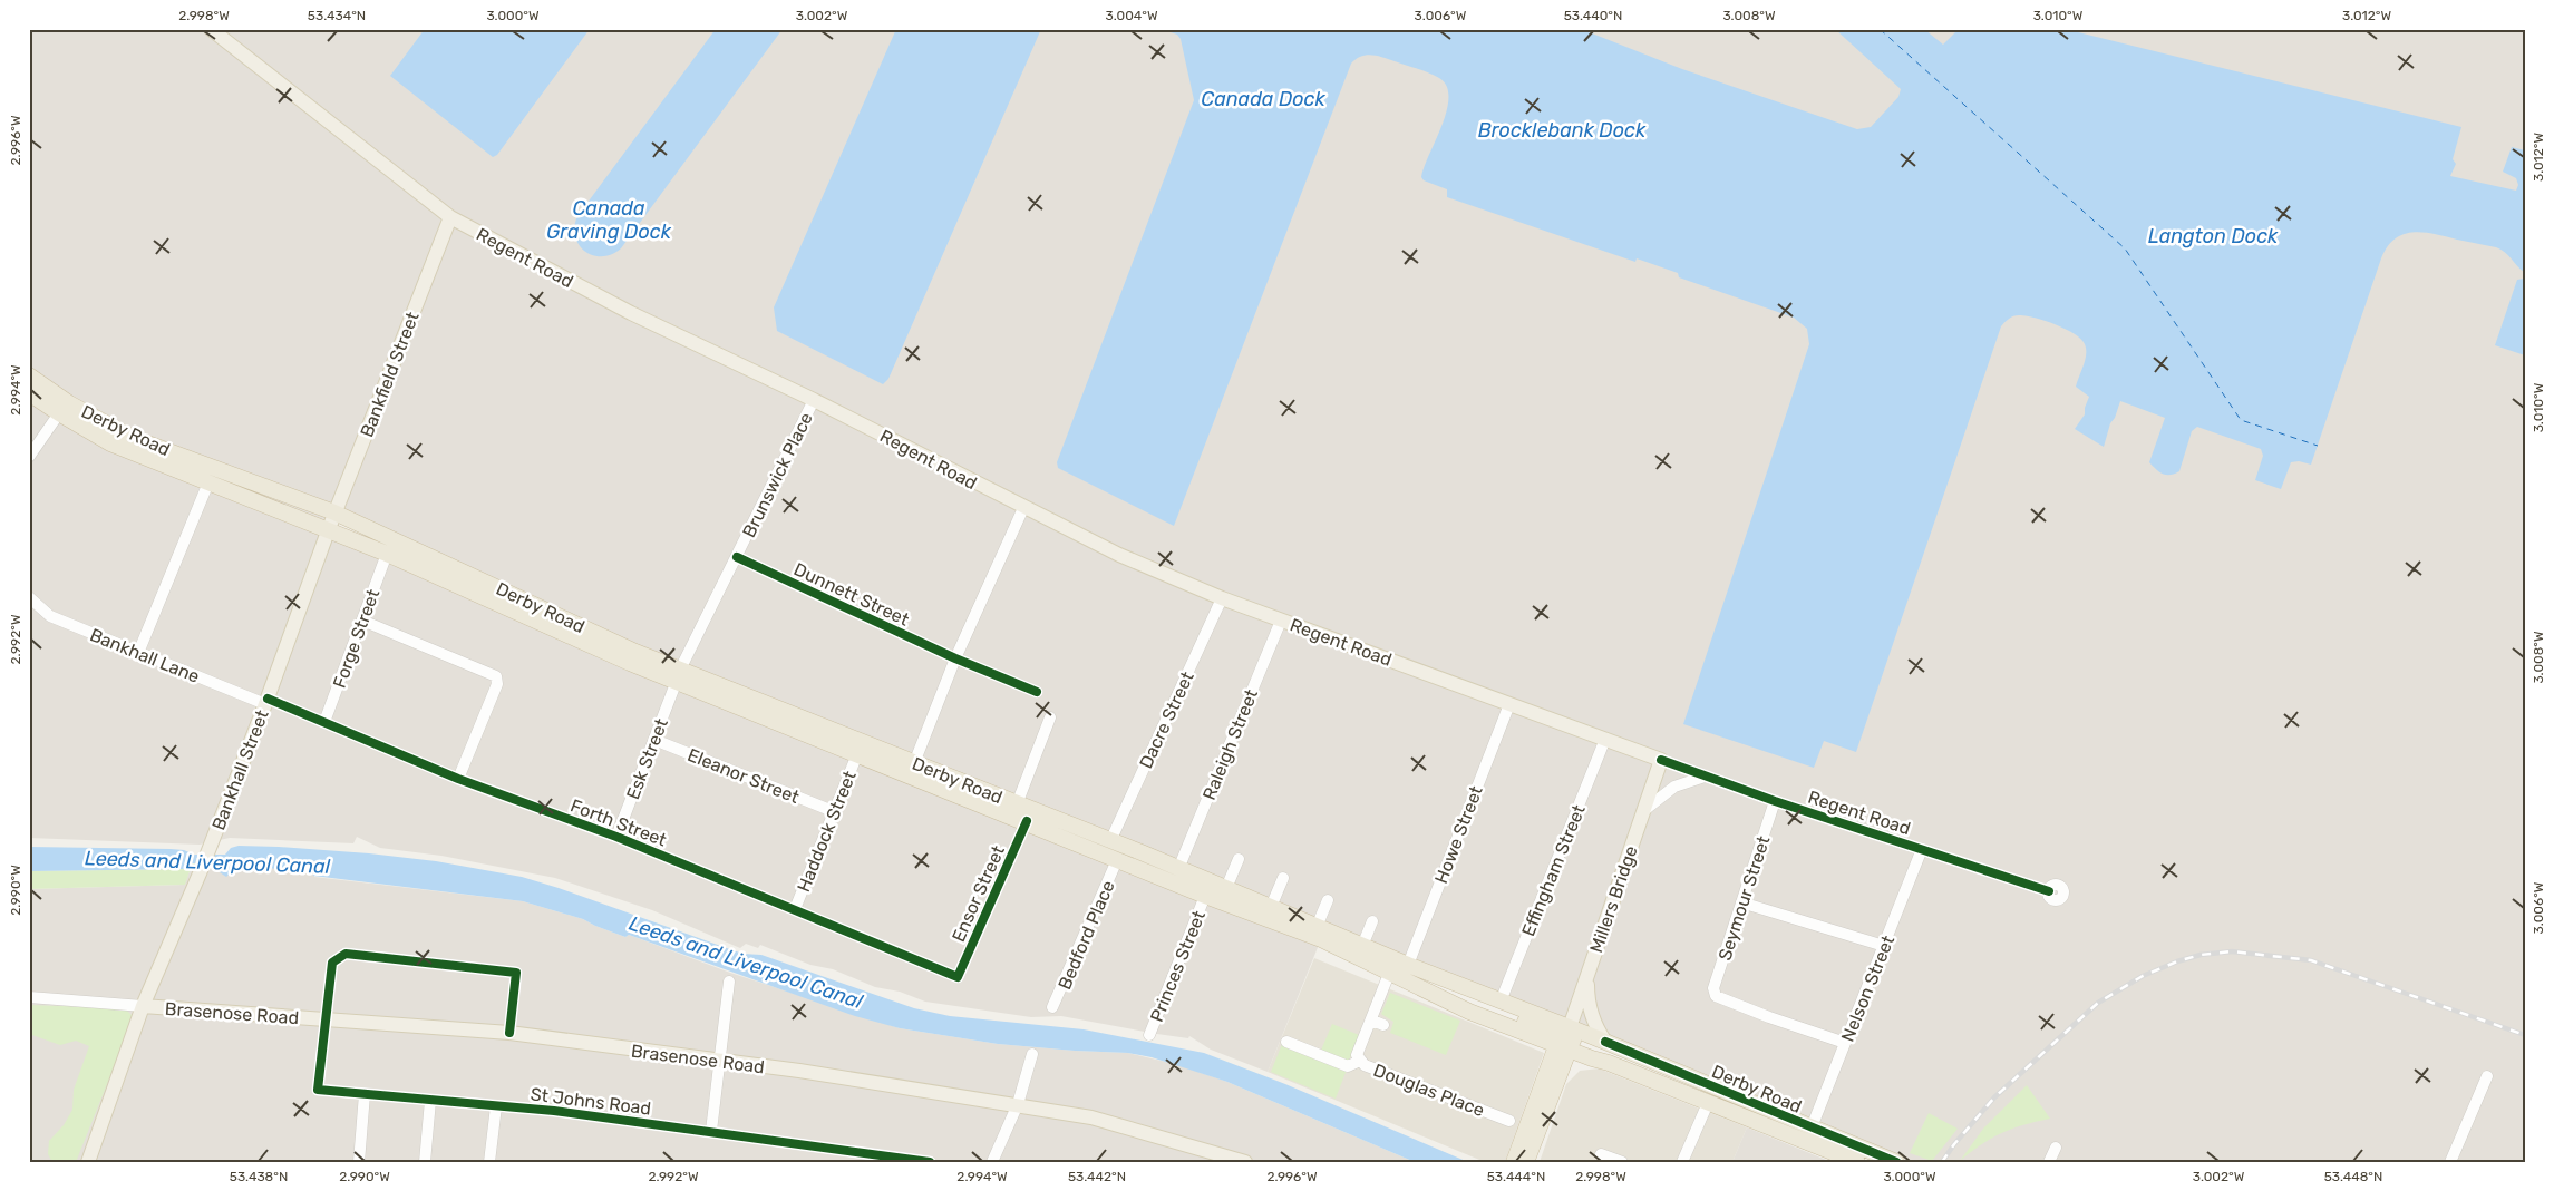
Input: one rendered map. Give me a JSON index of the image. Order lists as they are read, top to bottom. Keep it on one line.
{"streets":{"highway":["Derby Road","Millers Bridge"],"main road":["Regent Road","Bankfield Street","Bankhall Street","Brasenose Road"],"street":["Brunswick Place","Dunnett Street","Forge Street","Bankhall Lane","Dacre Street","Raleigh Street","Esk Street","Eleanor Street","Forth Street","Haddock Street","Howe Street","Effingham Street","Ensor Street","Seymour Street","Bedford Place","Princes Street","Nelson Street","Douglas Place","St Johns Road"]},"crossings":[["Regent Road","Bankfield Street"],["Regent Road","Brunswick Place"],["Regent Road","Dacre Street"],["Regent Road","Raleigh Street"],["Regent Road","Howe Street"],["Regent Road","Effingham Street"],["Regent Road","Seymour Street"],["Regent Road","Millers Bridge"],["Regent Road","Nelson Street"],["Bankfield Street","Derby Road"],["Bankfield Street","Bankhall Street"],["Derby Road","Brunswick Place"],["Derby Road","Forge Street"],["Derby Road","Dacre Street"],["Derby Road","Raleigh Street"],["Derby Road","Esk Street"],["Derby Road","Bankhall Street"],["Derby Road","Haddock Street"],["Derby Road","Howe Street"],["Derby Road","Effingham Street"],["Derby Road","Ensor Street"],["Derby Road","Millers Bridge"],["Derby Road","Bedford Place"],["Derby Road","Princes Street"],["Derby Road","Nelson Street"],["Derby Road","Douglas Place"],["Brunswick Place","Dunnett Street"],["Brunswick Place","Esk Street"],["Forge Street","Forth Street"],["Bankhall Lane","Bankhall Street"],["Bankhall Lane","Forth Street"],["Esk Street","Eleanor Street"],["Esk Street","Forth Street"],["Bankhall Street","Forth Street"],["Bankhall Street","Brasenose Road"],["Eleanor Street","Haddock Street"],["Forth Street","Haddock Street"],["Forth Street","Ensor Street"],["Seymour Street","Nelson Street"],["Brasenose Road","St Johns Road"]],"water":["Canada Dock","Brocklebank Dock","Canada Graving Dock","Langton Dock","Leeds and Liverpool Canal"],"coordinates":["2.998°W","53.434°N","3.000°W","3.002°W","3.004°W","3.006°W","53.440°N","3.008°W","3.010°W","3.012°W","2.996°W","2.994°W","2.992°W","2.990°W","53.438°N","53.442°N","53.444°N","53.448°N"]}
